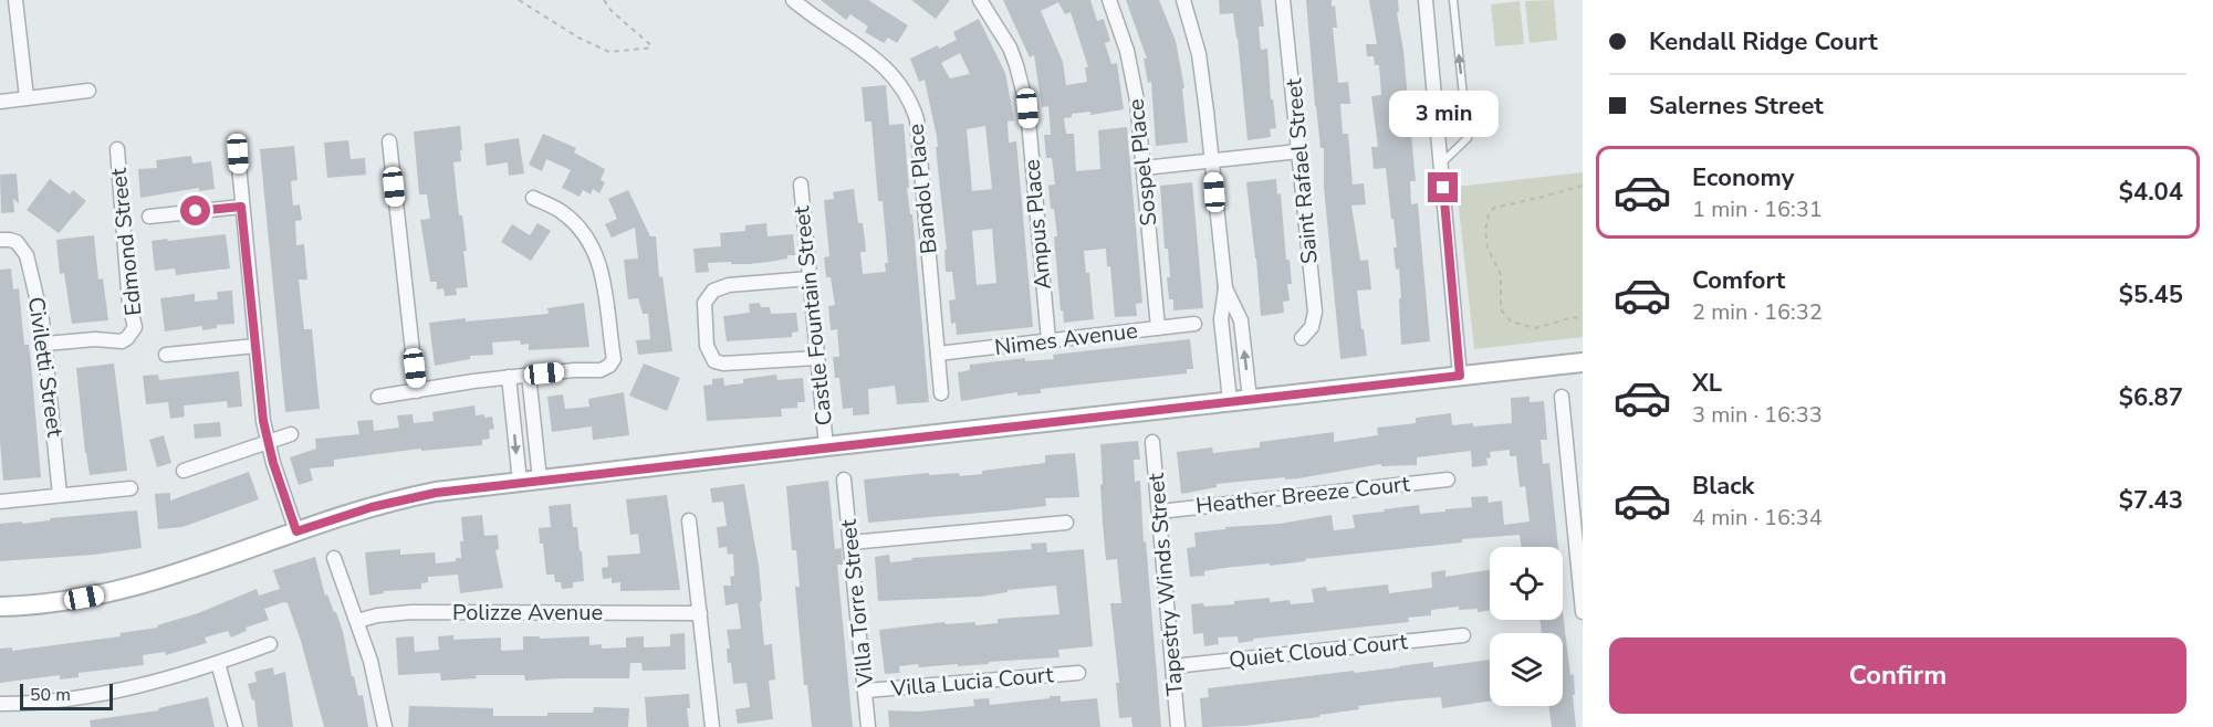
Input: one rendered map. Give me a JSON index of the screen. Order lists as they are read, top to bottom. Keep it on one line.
{"streets":{"street":["Sospel Place","Saint Rafael Street","Bandol Place","Ampus Place","Edmond Street","Castle Fountain Street","Nimes Avenue","Civiletti Street","Heather Breeze Court","Tapestry Winds Street","Villa Torre Street","Polizze Avenue","Quiet Cloud Court","Villa Lucia Court"]},"crossings":[["Sospel Place","Nimes Avenue"],["Bandol Place","Nimes Avenue"],["Ampus Place","Nimes Avenue"],["Edmond Street","Civiletti Street"],["Heather Breeze Court","Tapestry Winds Street"],["Tapestry Winds Street","Quiet Cloud Court"],["Villa Torre Street","Villa Lucia Court"]],"scale_bar":"50 m","page":{"banner":["Kendall Ridge Court","Salernes Street"],"bubble":"3 min","list":[{"name":"Economy","note":"1 min · 16:31","value":"$4.04"},{"name":"Comfort","note":"2 min · 16:32","value":"$5.45"},{"name":"XL","note":"3 min · 16:33","value":"$6.87"},{"name":"Black","note":"4 min · 16:34","value":"$7.43"}],"buttons":"Confirm","scale":"50 m"}}
